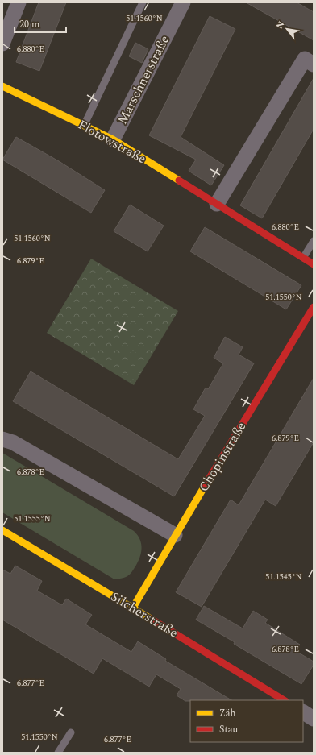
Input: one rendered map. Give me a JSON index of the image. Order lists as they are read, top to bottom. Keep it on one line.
{"streets":{"street":["Marschnerstraße","Flotowstraße","Chopinstraße","Silcherstraße"]},"crossings":[["Marschnerstraße","Flotowstraße"],["Chopinstraße","Silcherstraße"]],"legend":["Zäh","Stau"],"scale_bar":"20 m","north":"top left","coordinates":["51.1560°N","6.880°E","6.879°E","51.1550°N","6.878°E","51.1555°N","51.1545°N","6.877°E"]}
